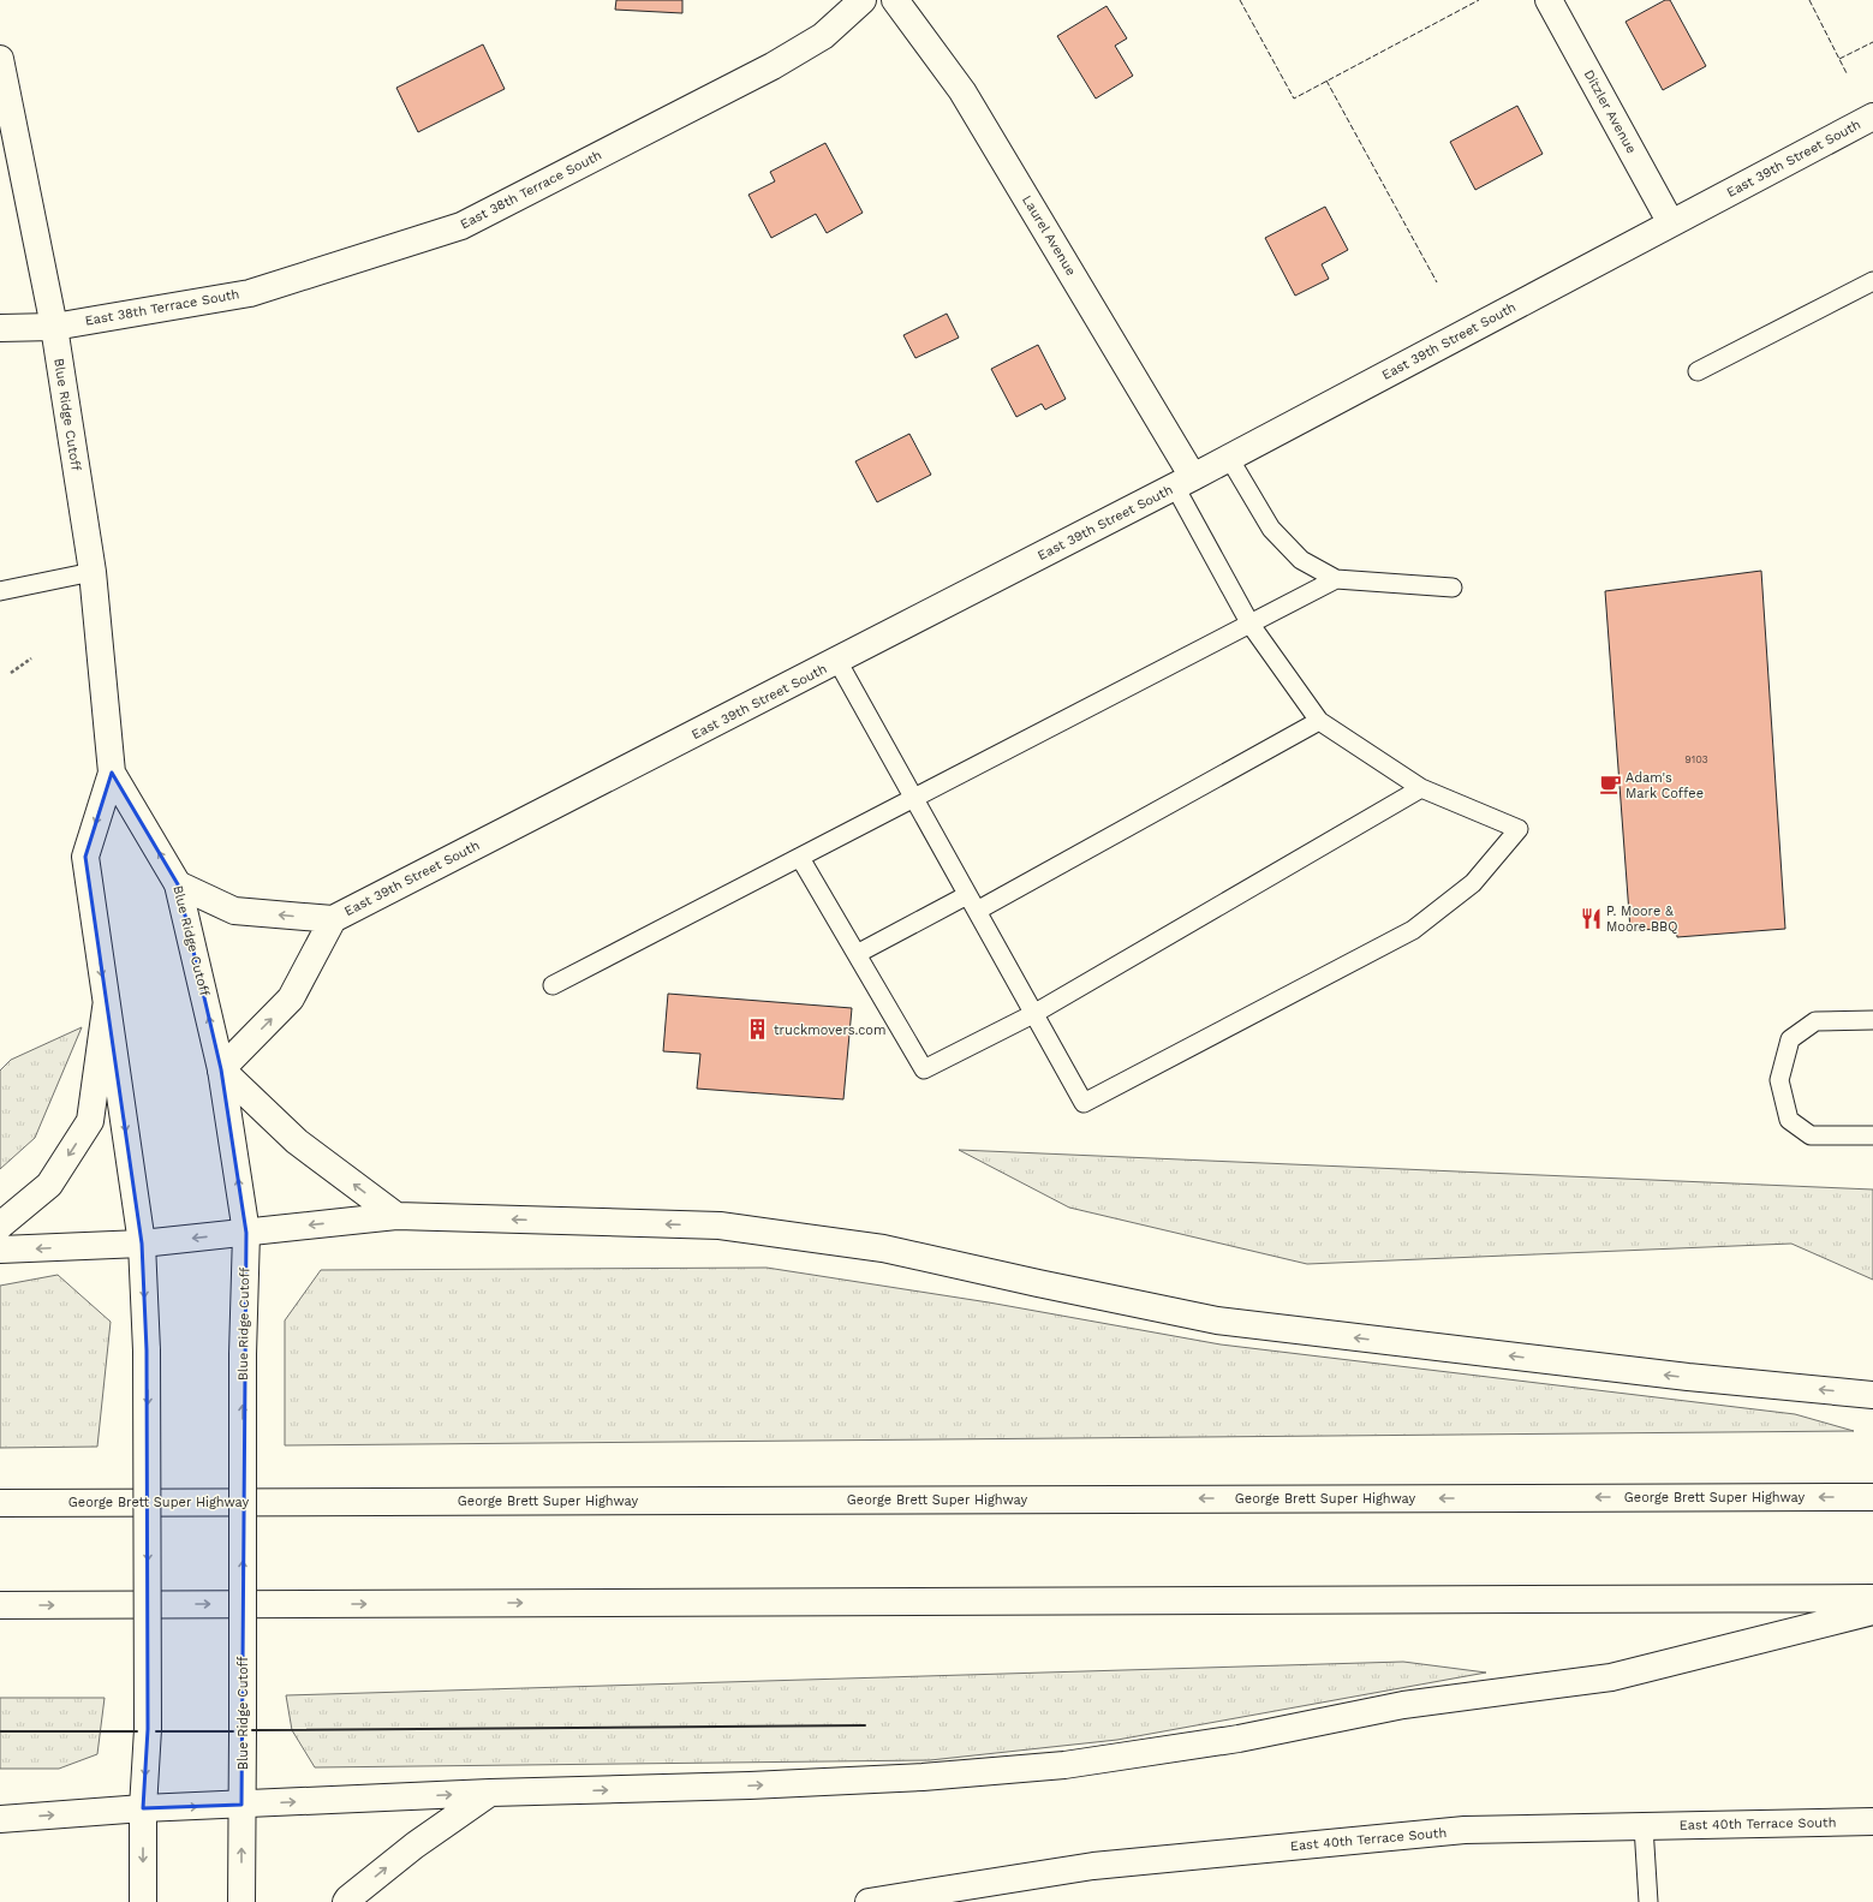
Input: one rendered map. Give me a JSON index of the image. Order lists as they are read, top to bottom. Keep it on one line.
{"streets":{"main road":["Ditzler Avenue","East 39th Street South","East 38th Terrace South","Laurel Avenue","Blue Ridge Cutoff","George Brett Super Highway","East 40th Terrace South"]},"crossings":[["Ditzler Avenue","East 39th Street South"],["East 39th Street South","Laurel Avenue"],["East 39th Street South","Blue Ridge Cutoff"],["East 38th Terrace South","Blue Ridge Cutoff"]],"places":{"cafe":["Adam's Mark Coffee"],"restaurant":["P. Moore & Moore BBQ"],"building":["truckmovers.com"]},"house_numbers":["9103"]}
